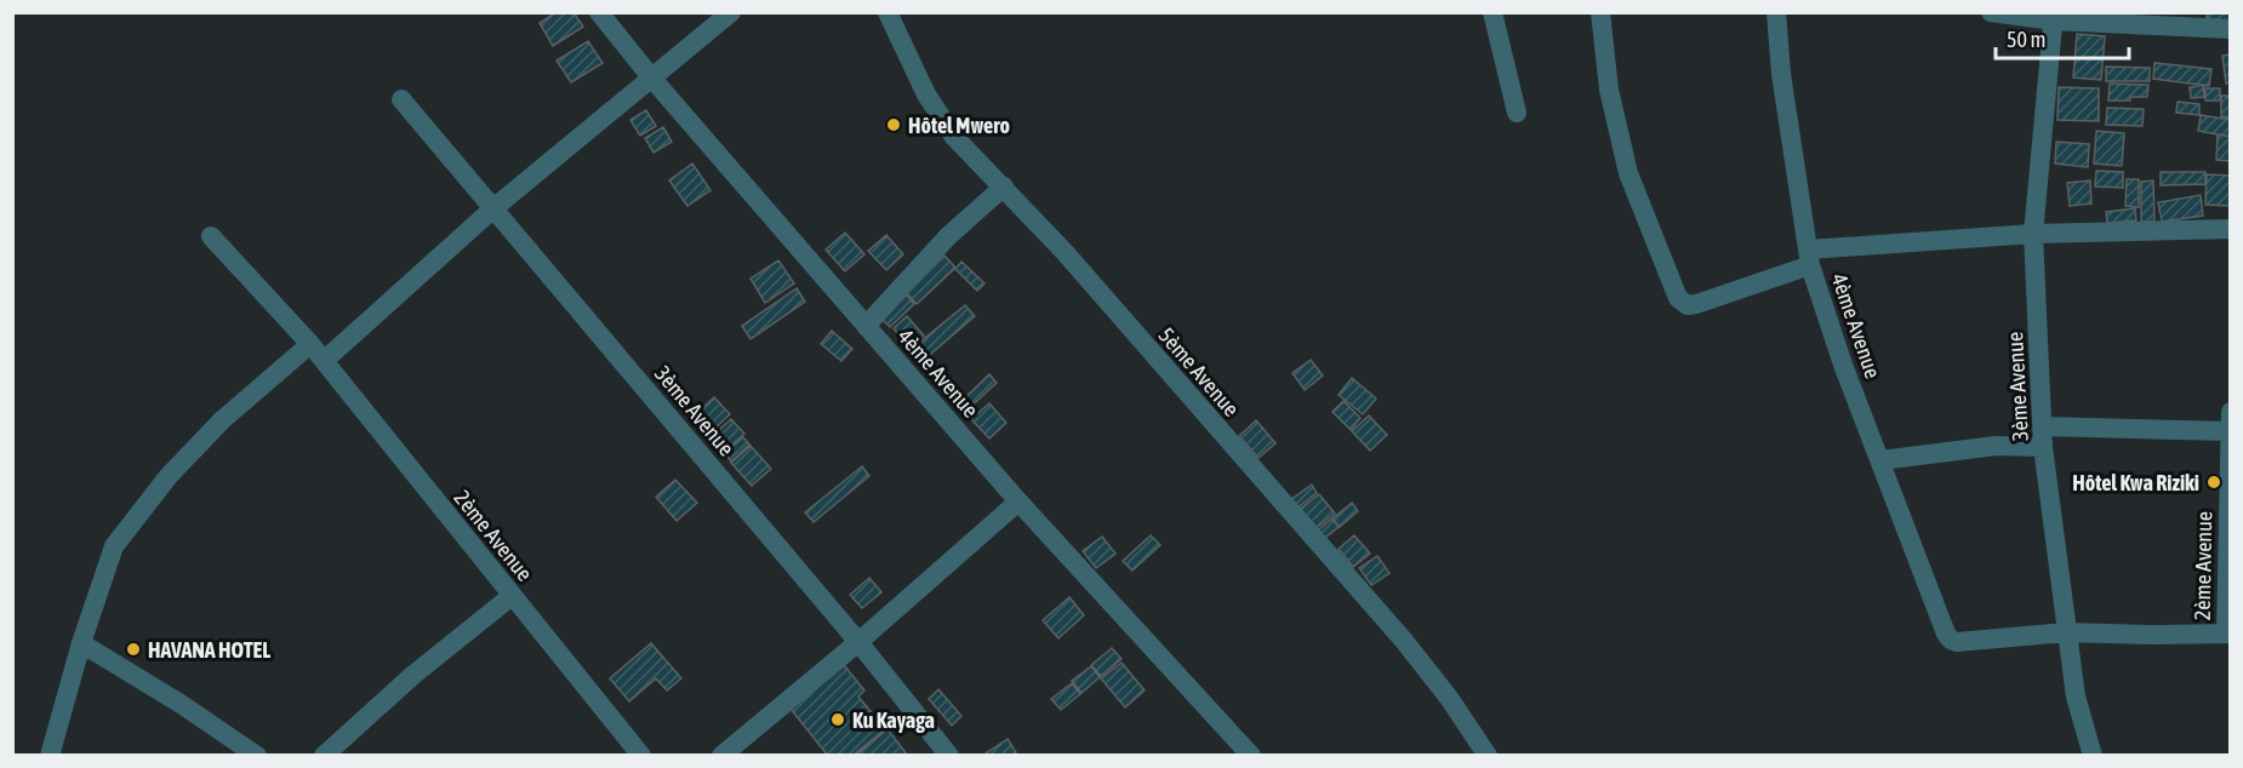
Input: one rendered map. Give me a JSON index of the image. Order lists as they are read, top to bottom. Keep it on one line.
{"streets":{"street":["4ème Avenue","5ème Avenue","3ème Avenue","2ème Avenue"]},"crossings":[["4ème Avenue","3ème Avenue"]],"places":["Hôtel Mwero","Hôtel Kwa Riziki","HAVANA HOTEL","Ku Kayaga"],"scale_bar":"50 m"}
